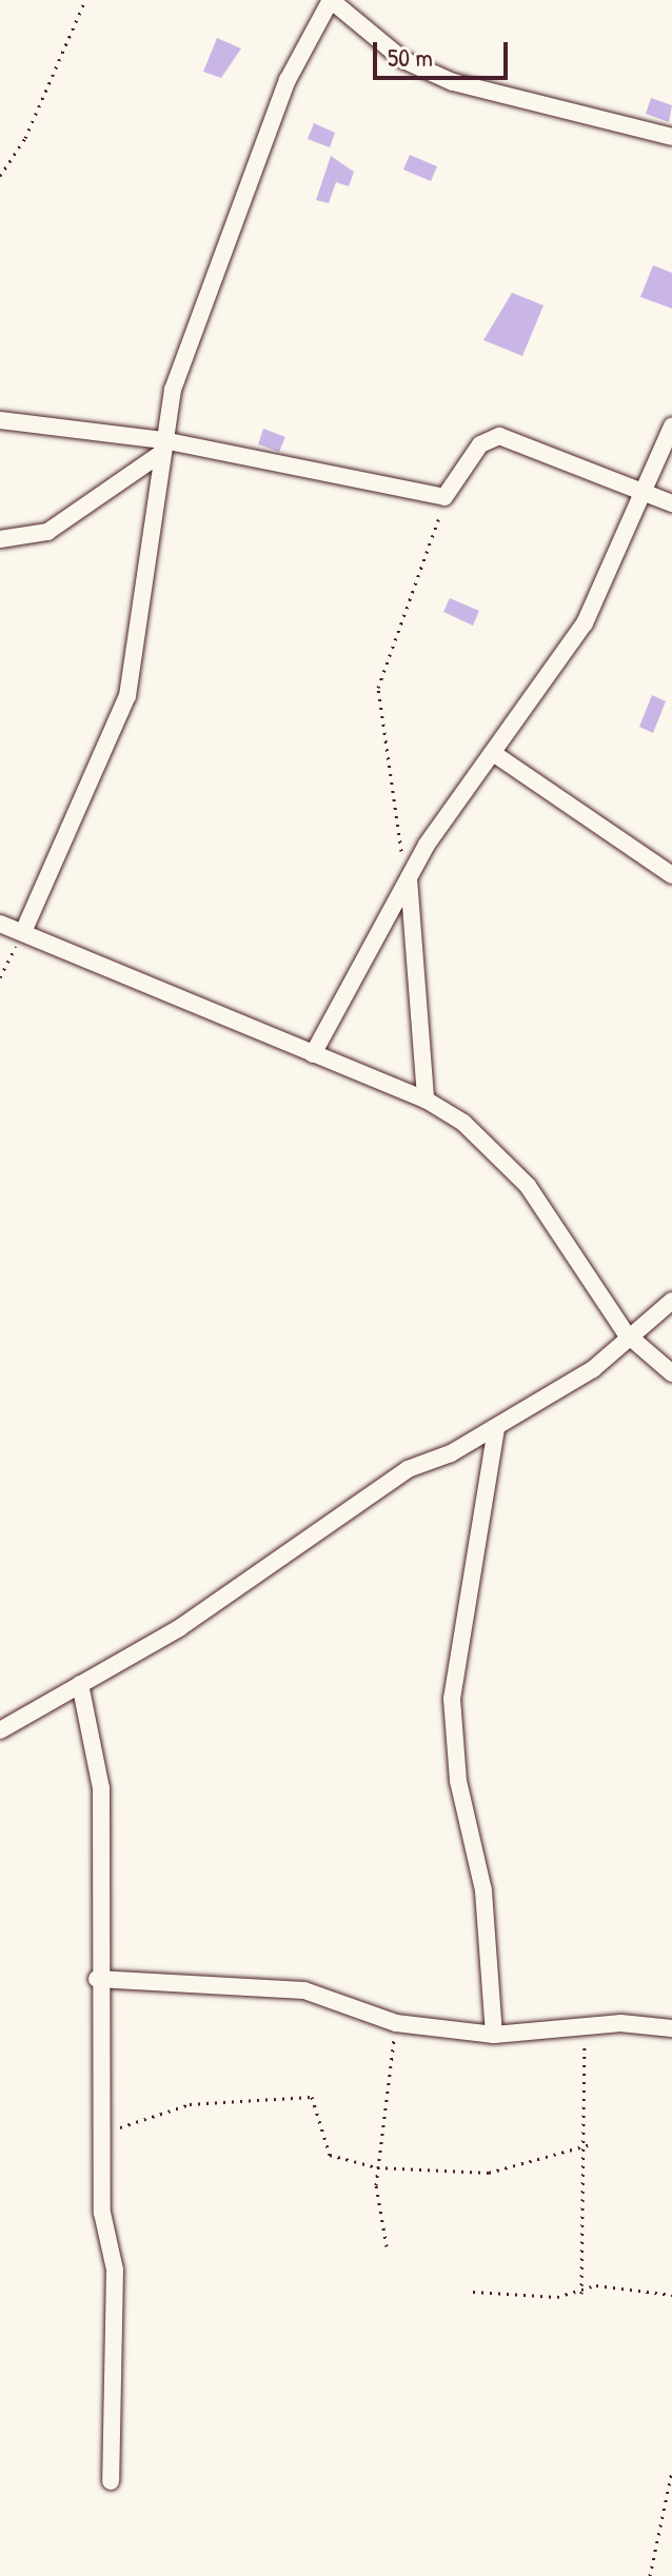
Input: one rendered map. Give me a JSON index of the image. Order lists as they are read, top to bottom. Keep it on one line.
{"scale_bar":"50 m"}
